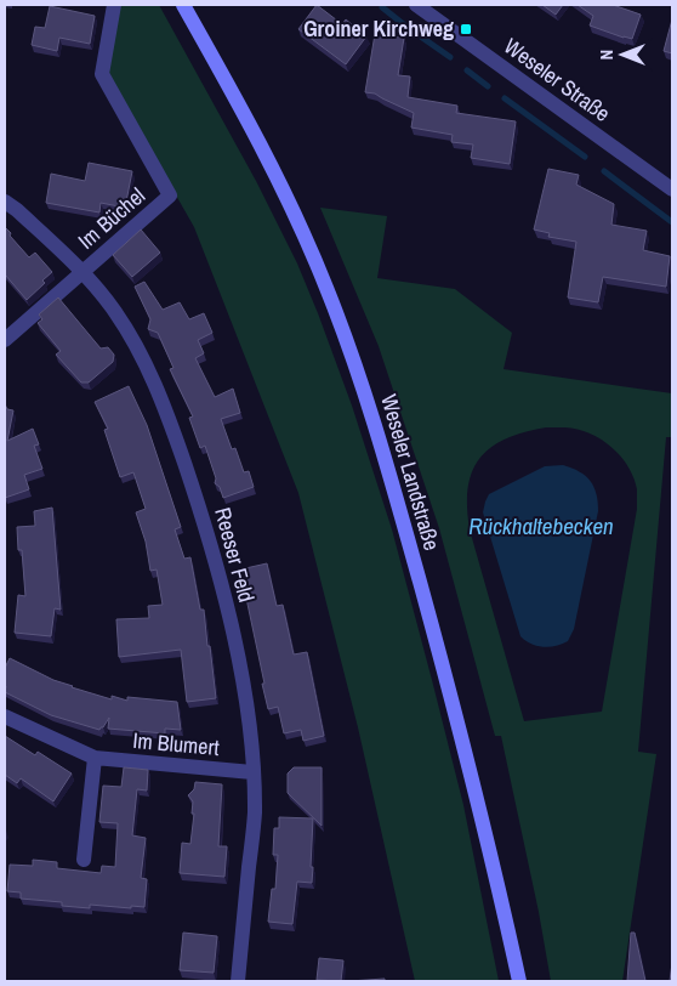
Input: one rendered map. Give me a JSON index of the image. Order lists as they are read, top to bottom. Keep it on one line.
{"streets":{"main road":["Weseler Landstraße"],"street":["Weseler Straße","Im Büchel","Reeser Feld","Im Blumert"]},"crossings":[["Im Büchel","Reeser Feld"],["Reeser Feld","Im Blumert"]],"water":["Rückhaltebecken"],"places":{"transit":["Groiner Kirchweg"]},"north":"left"}
